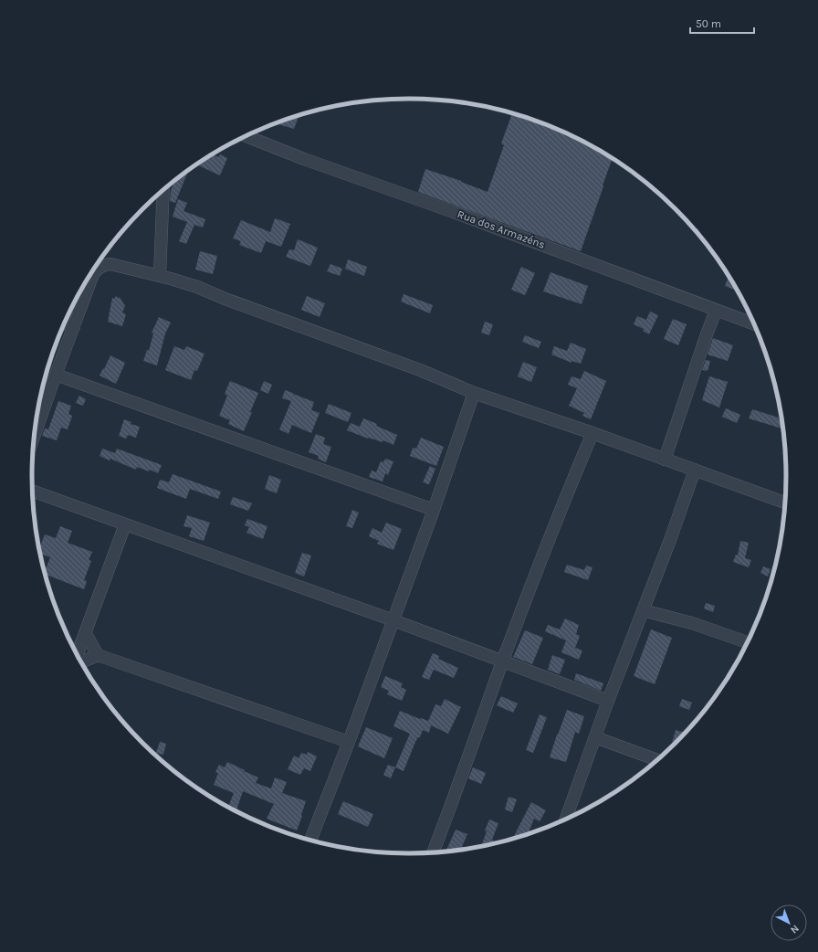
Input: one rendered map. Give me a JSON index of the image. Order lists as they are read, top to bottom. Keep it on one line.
{"streets":{"street":["Rua dos Armazéns"]},"scale_bar":"50 m","north":"bottom right"}
